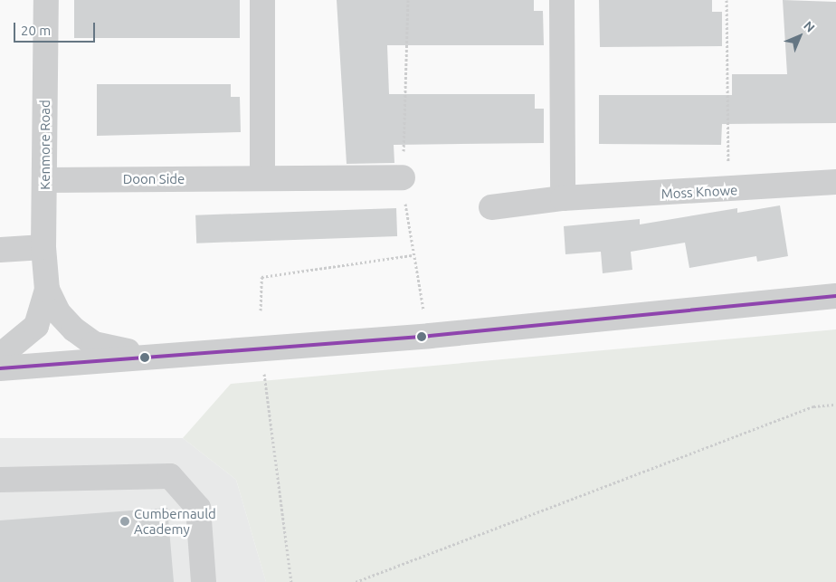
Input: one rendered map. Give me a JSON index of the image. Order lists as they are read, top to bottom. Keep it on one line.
{"streets":{"street":["Kenmore Road","Doon Side","Moss Knowe"]},"crossings":[["Kenmore Road","Doon Side"]],"places":["Cumbernauld Academy"],"scale_bar":"20 m","north":"top right"}
